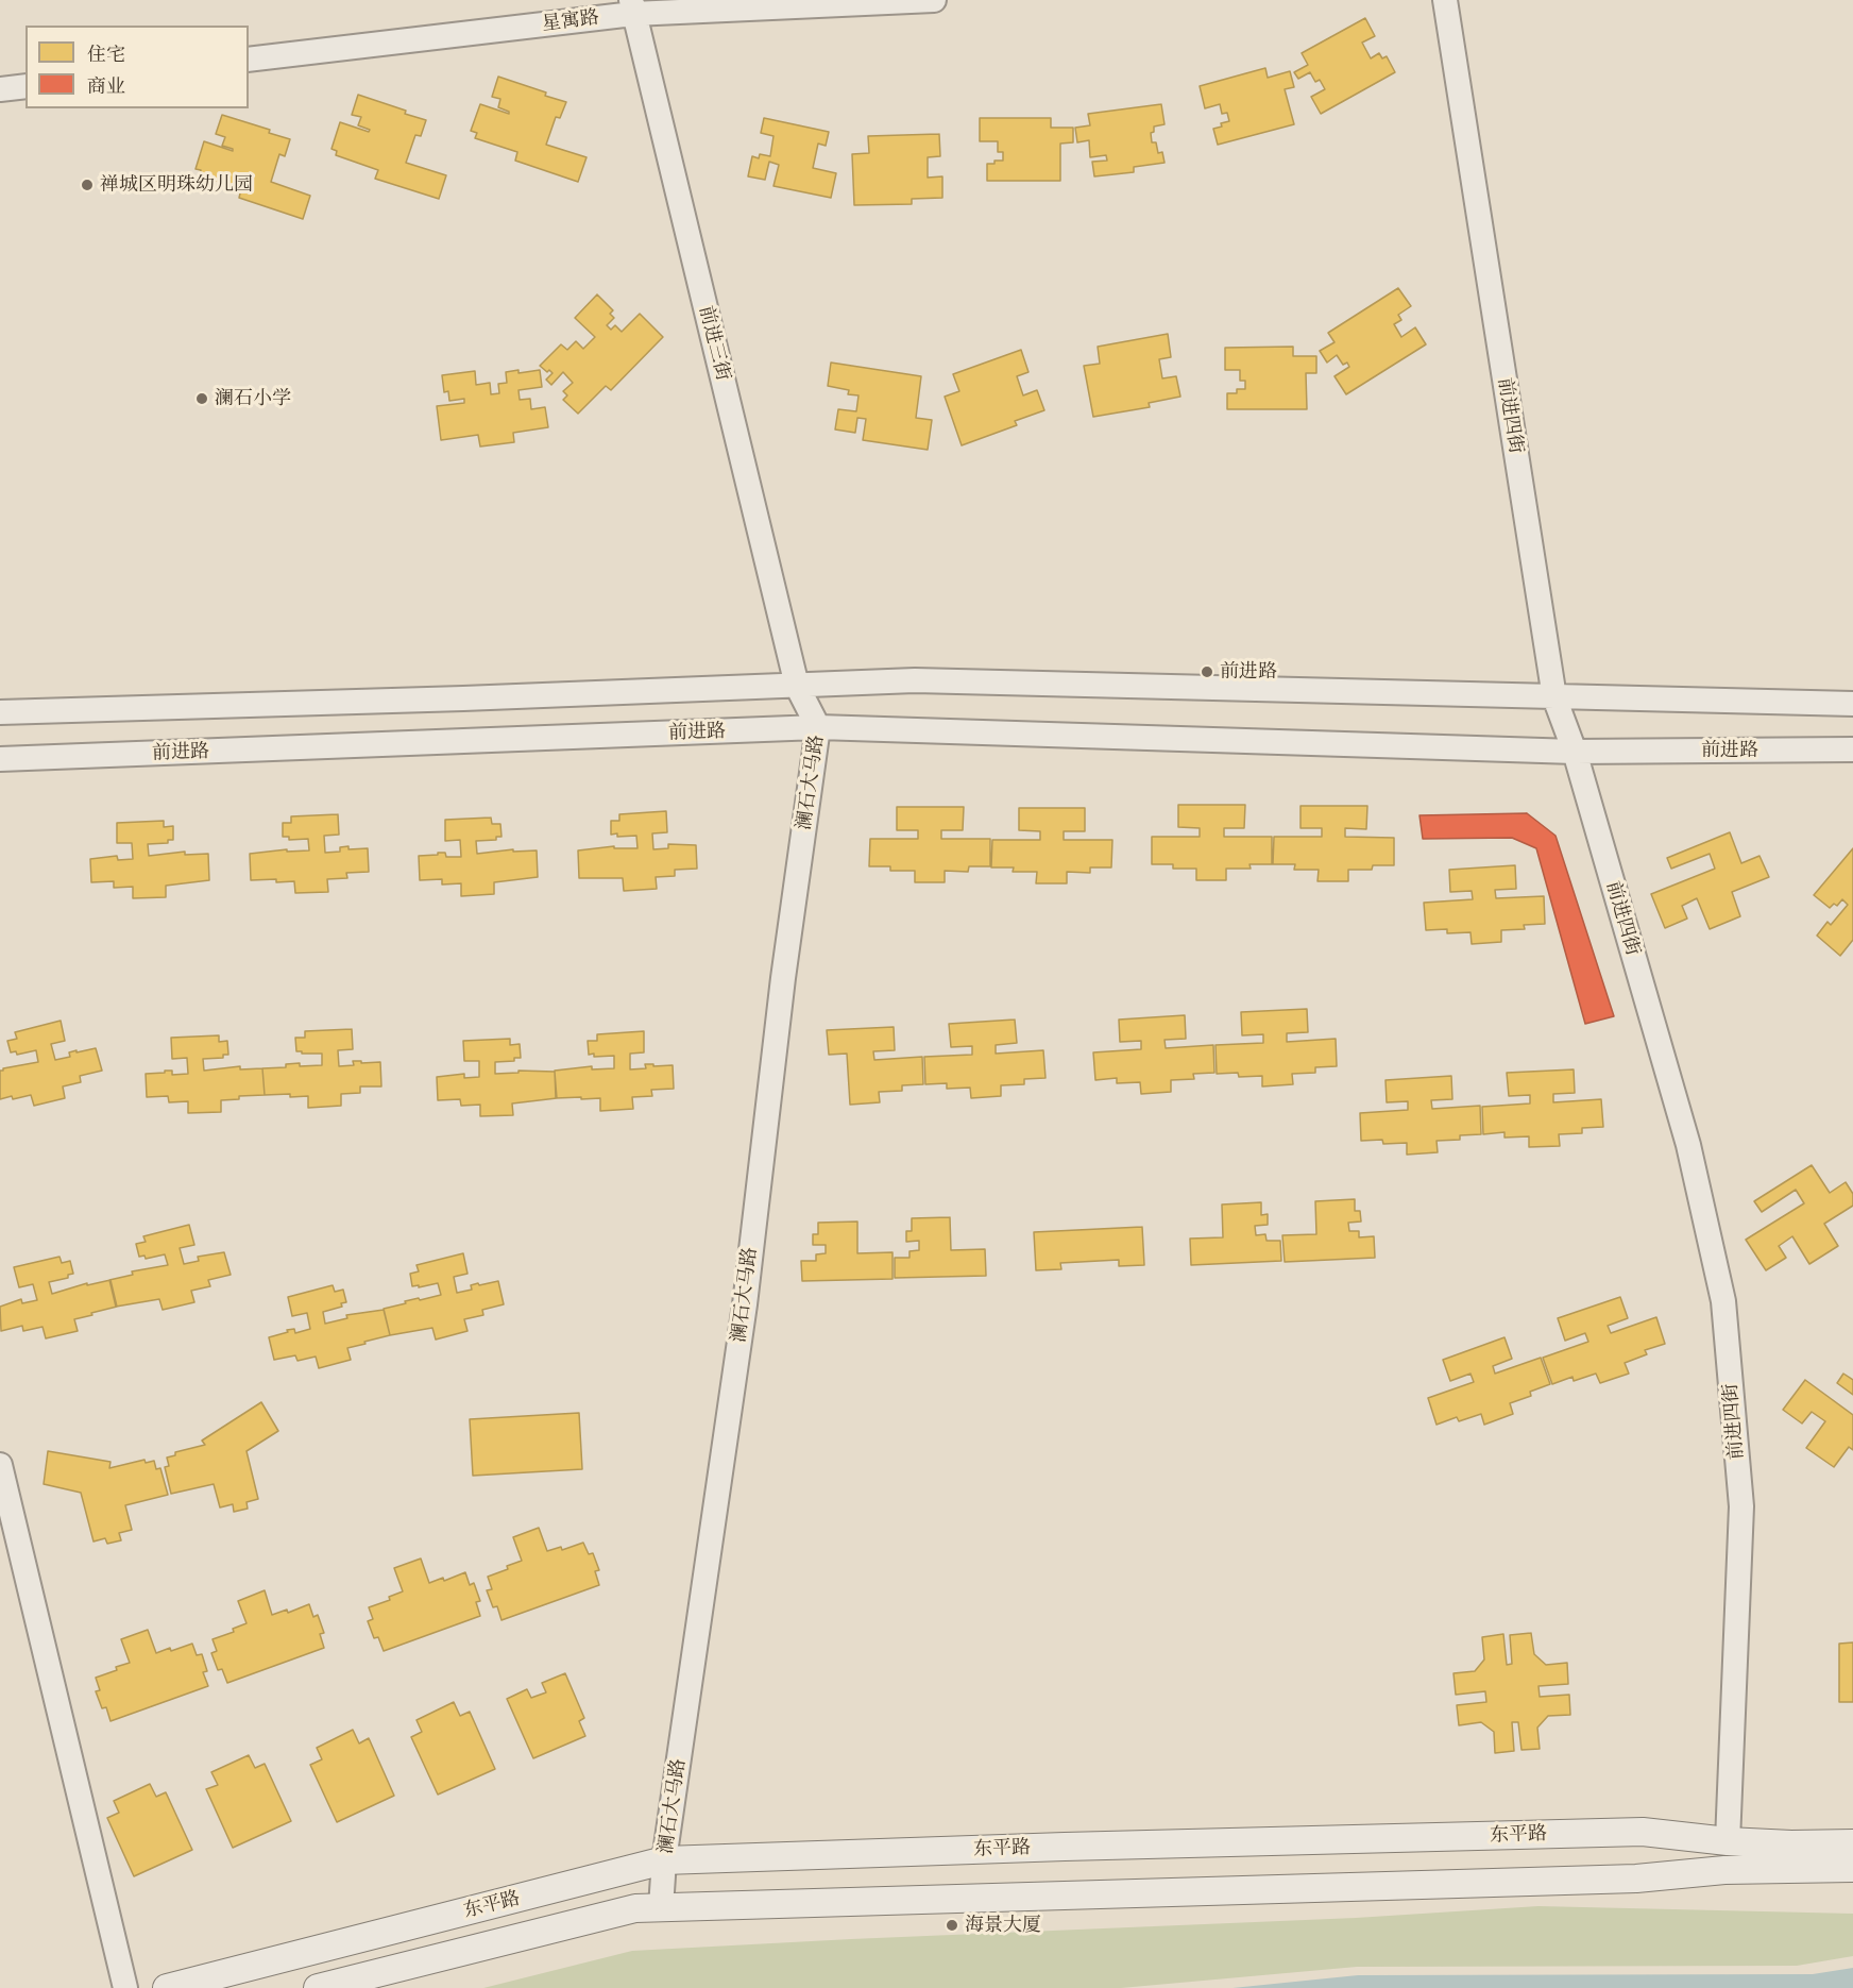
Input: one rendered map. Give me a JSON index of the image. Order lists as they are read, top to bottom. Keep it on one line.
{"streets":{"main road":["东平路"],"street":["星寓路","前进三街","前进四街","前进路","澜石大马路"]},"crossings":[["星寓路","前进三街"],["前进三街","澜石大马路"],["前进四街","前进路"],["前进四街","东平路"],["前进路","澜石大马路"],["澜石大马路","东平路"]],"places":["禅城区明珠幼儿园","澜石小学","前进路","海景大厦"],"legend":["住宅","商业"]}
